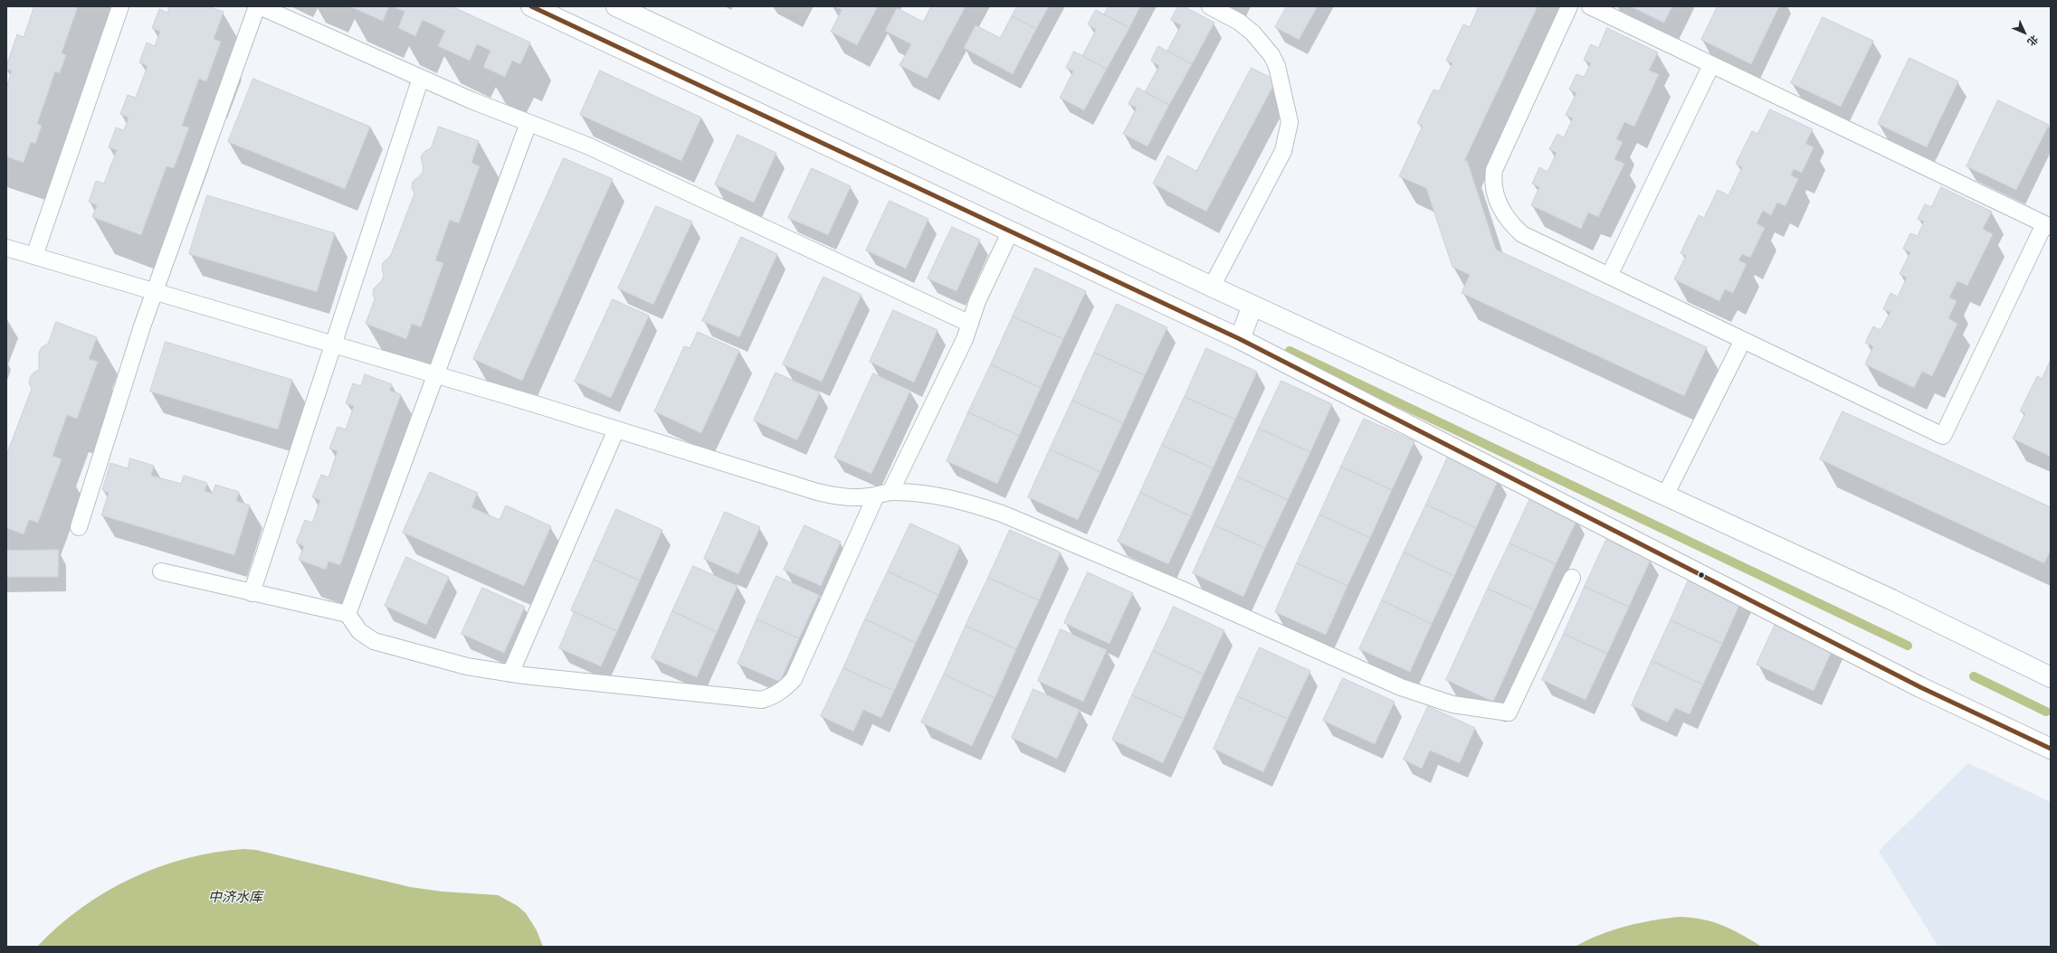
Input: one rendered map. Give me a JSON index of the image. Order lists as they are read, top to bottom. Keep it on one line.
{"water":["中济水库"],"north":"bottom right"}
